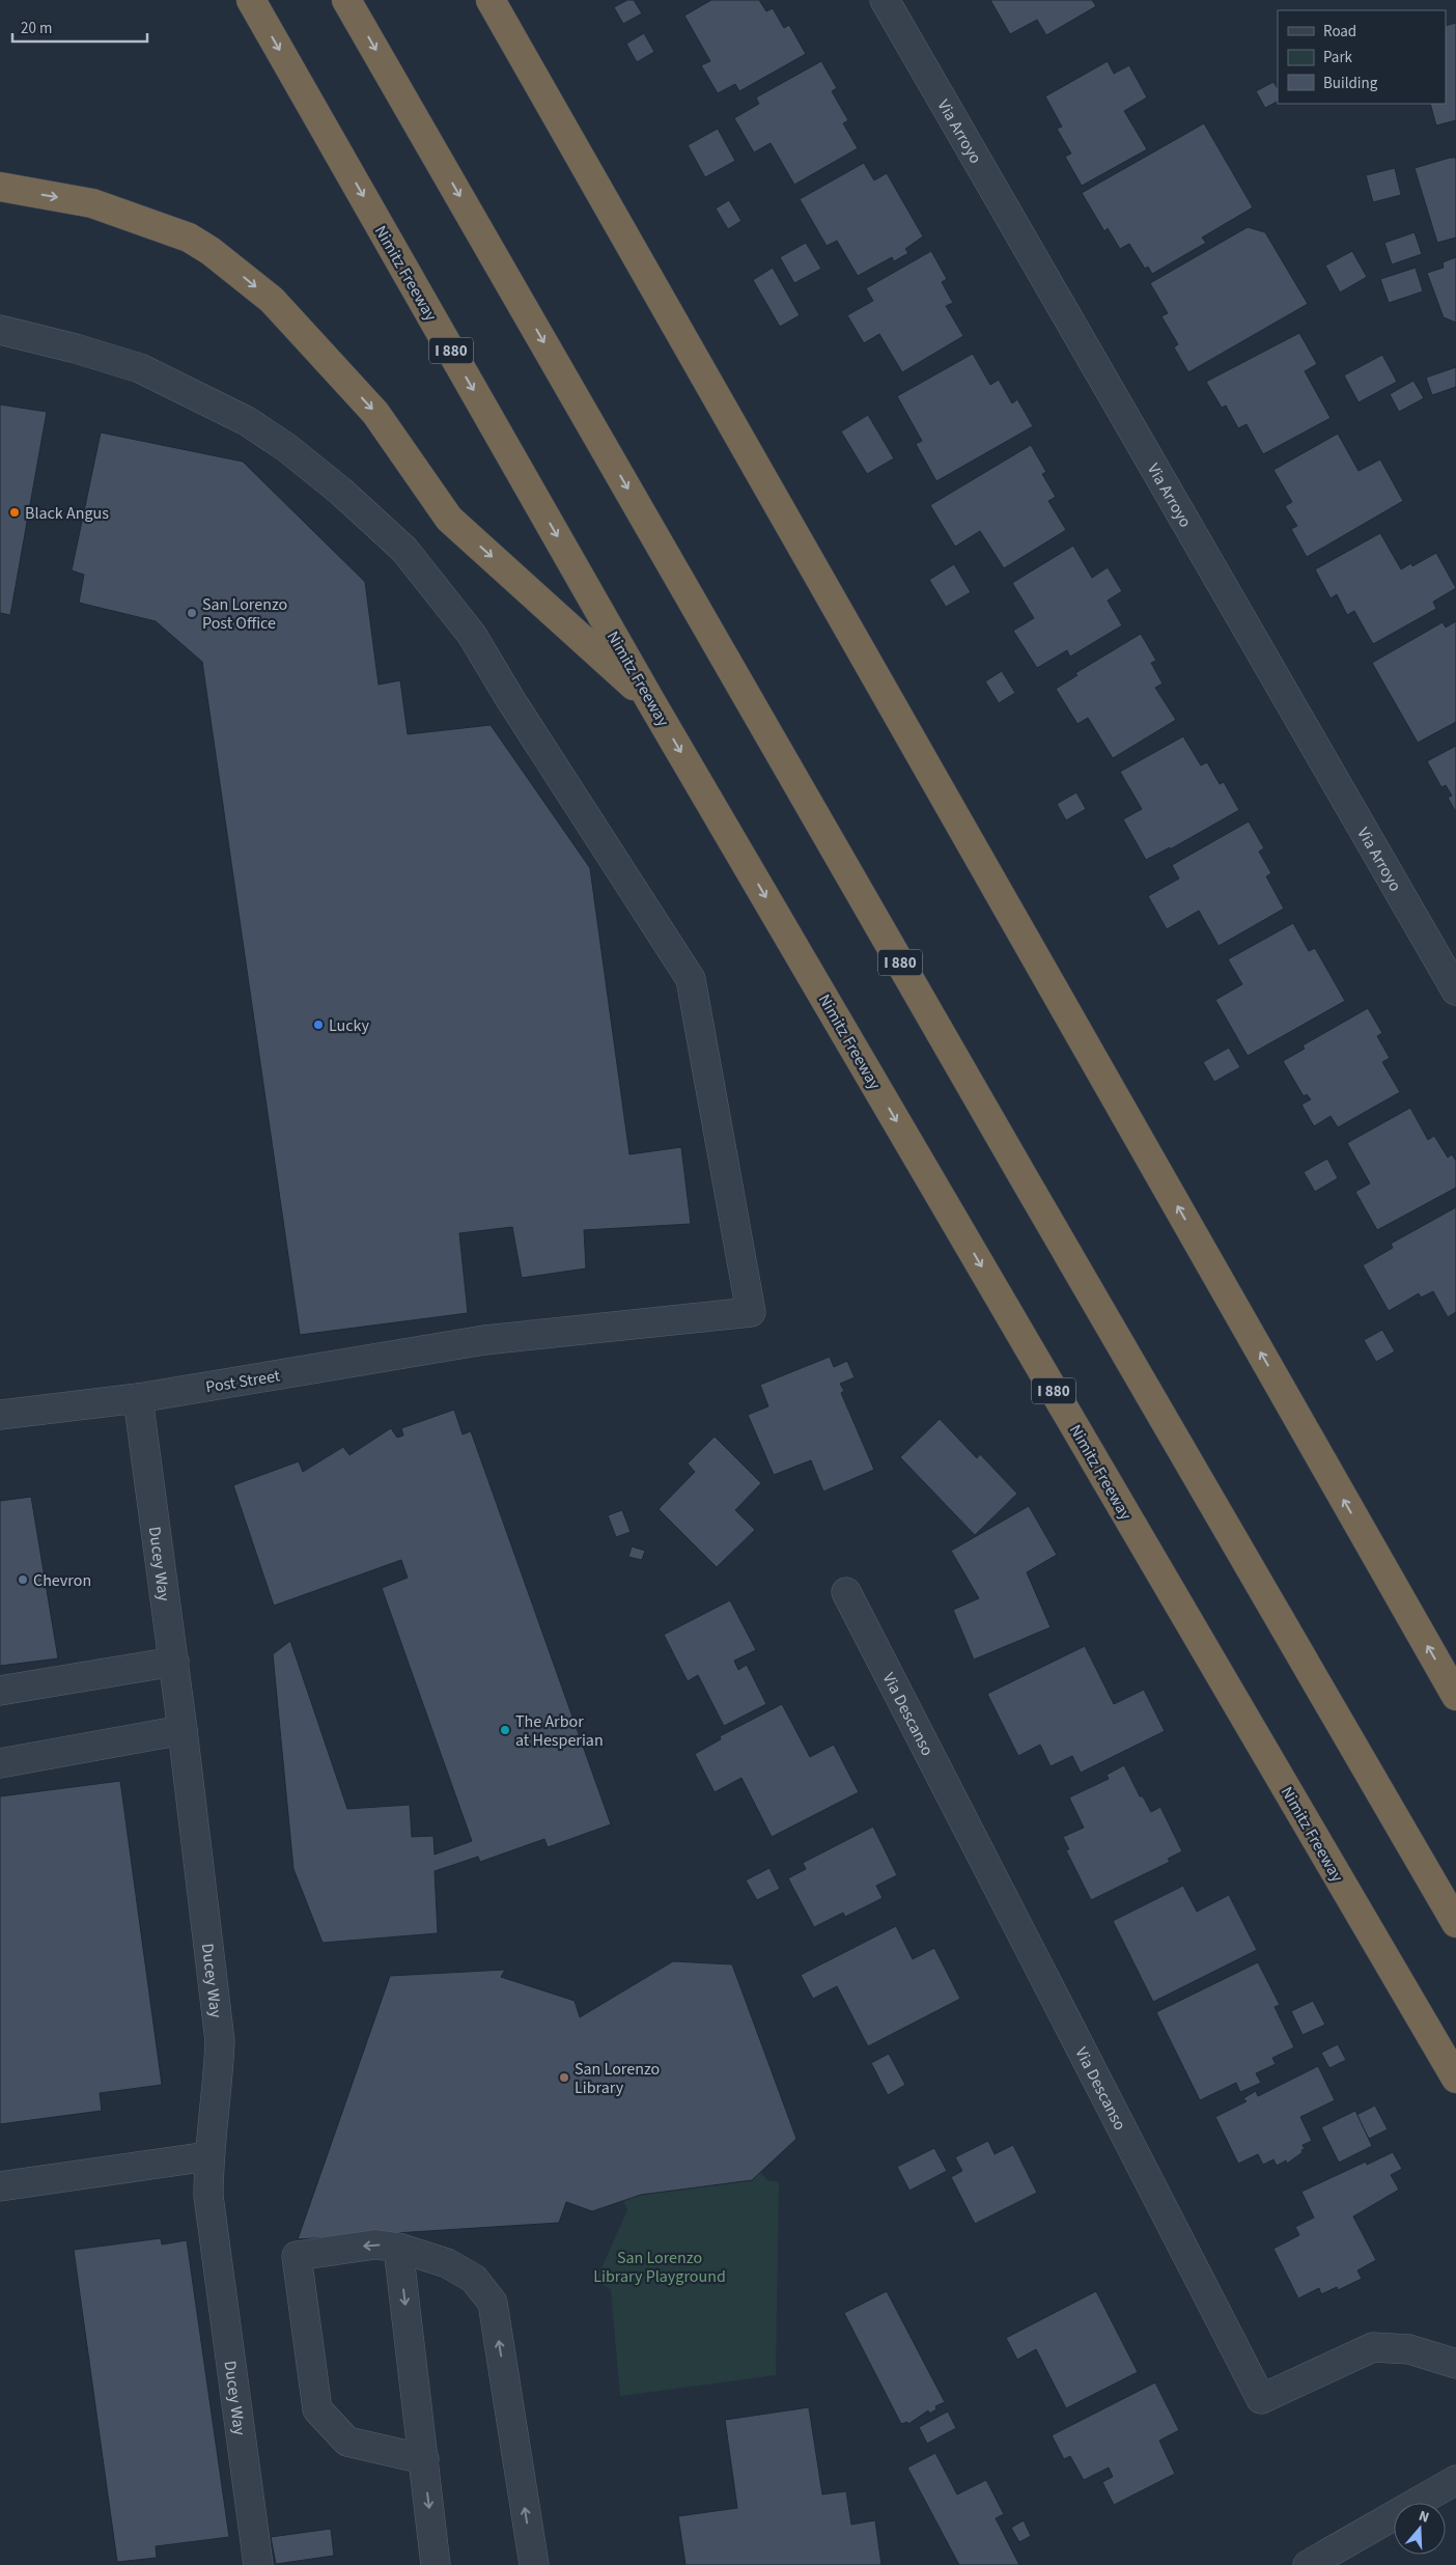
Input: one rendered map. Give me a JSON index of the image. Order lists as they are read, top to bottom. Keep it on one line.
{"streets":{"highway":["Nimitz Freeway","I 880"],"street":["Via Arroyo","Post Street","Ducey Way","Via Descanso"]},"crossings":[["Post Street","Ducey Way"]],"parks":["San Lorenzo Library Playground"],"places":["Black Angus","San Lorenzo Post Office","Lucky","Chevron","The Arbor at Hesperian","San Lorenzo Library"],"legend":["Road","Park","Building"],"scale_bar":"20 m","north":"top"}
